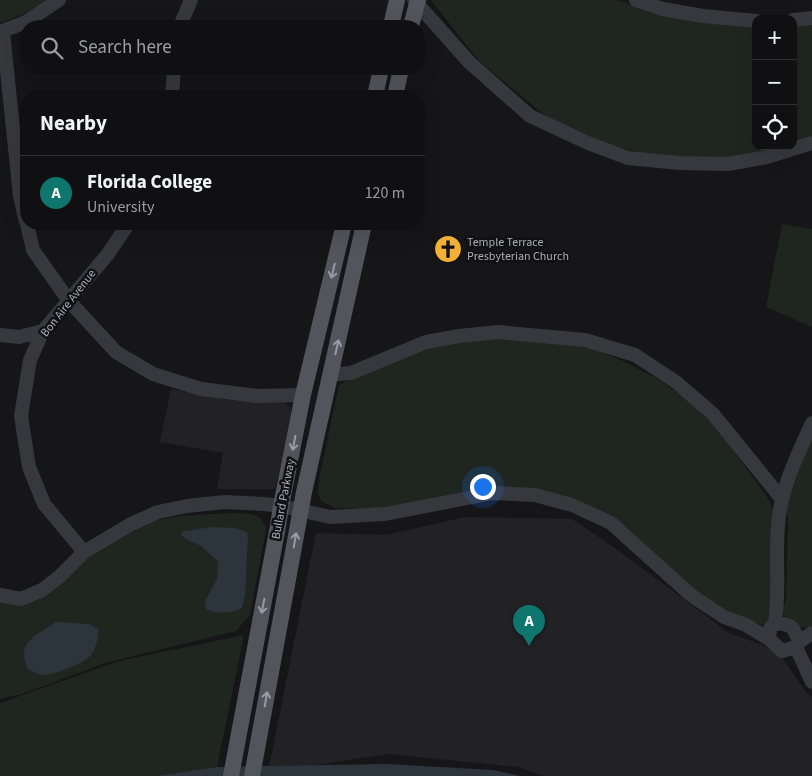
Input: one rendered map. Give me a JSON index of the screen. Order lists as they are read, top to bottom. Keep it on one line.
{"streets":{"main road":["Bullard Parkway"],"street":["Bon Aire Avenue"]},"places":{"church":["Temple Terrace Presbyterian Church"]},"page":{"map_buttons":["+","−"],"search":"Search here","heading":"Nearby","list":[{"mark":"A","name":"Florida College","note":"University","value":"120 m"}],"pins":"A"}}
